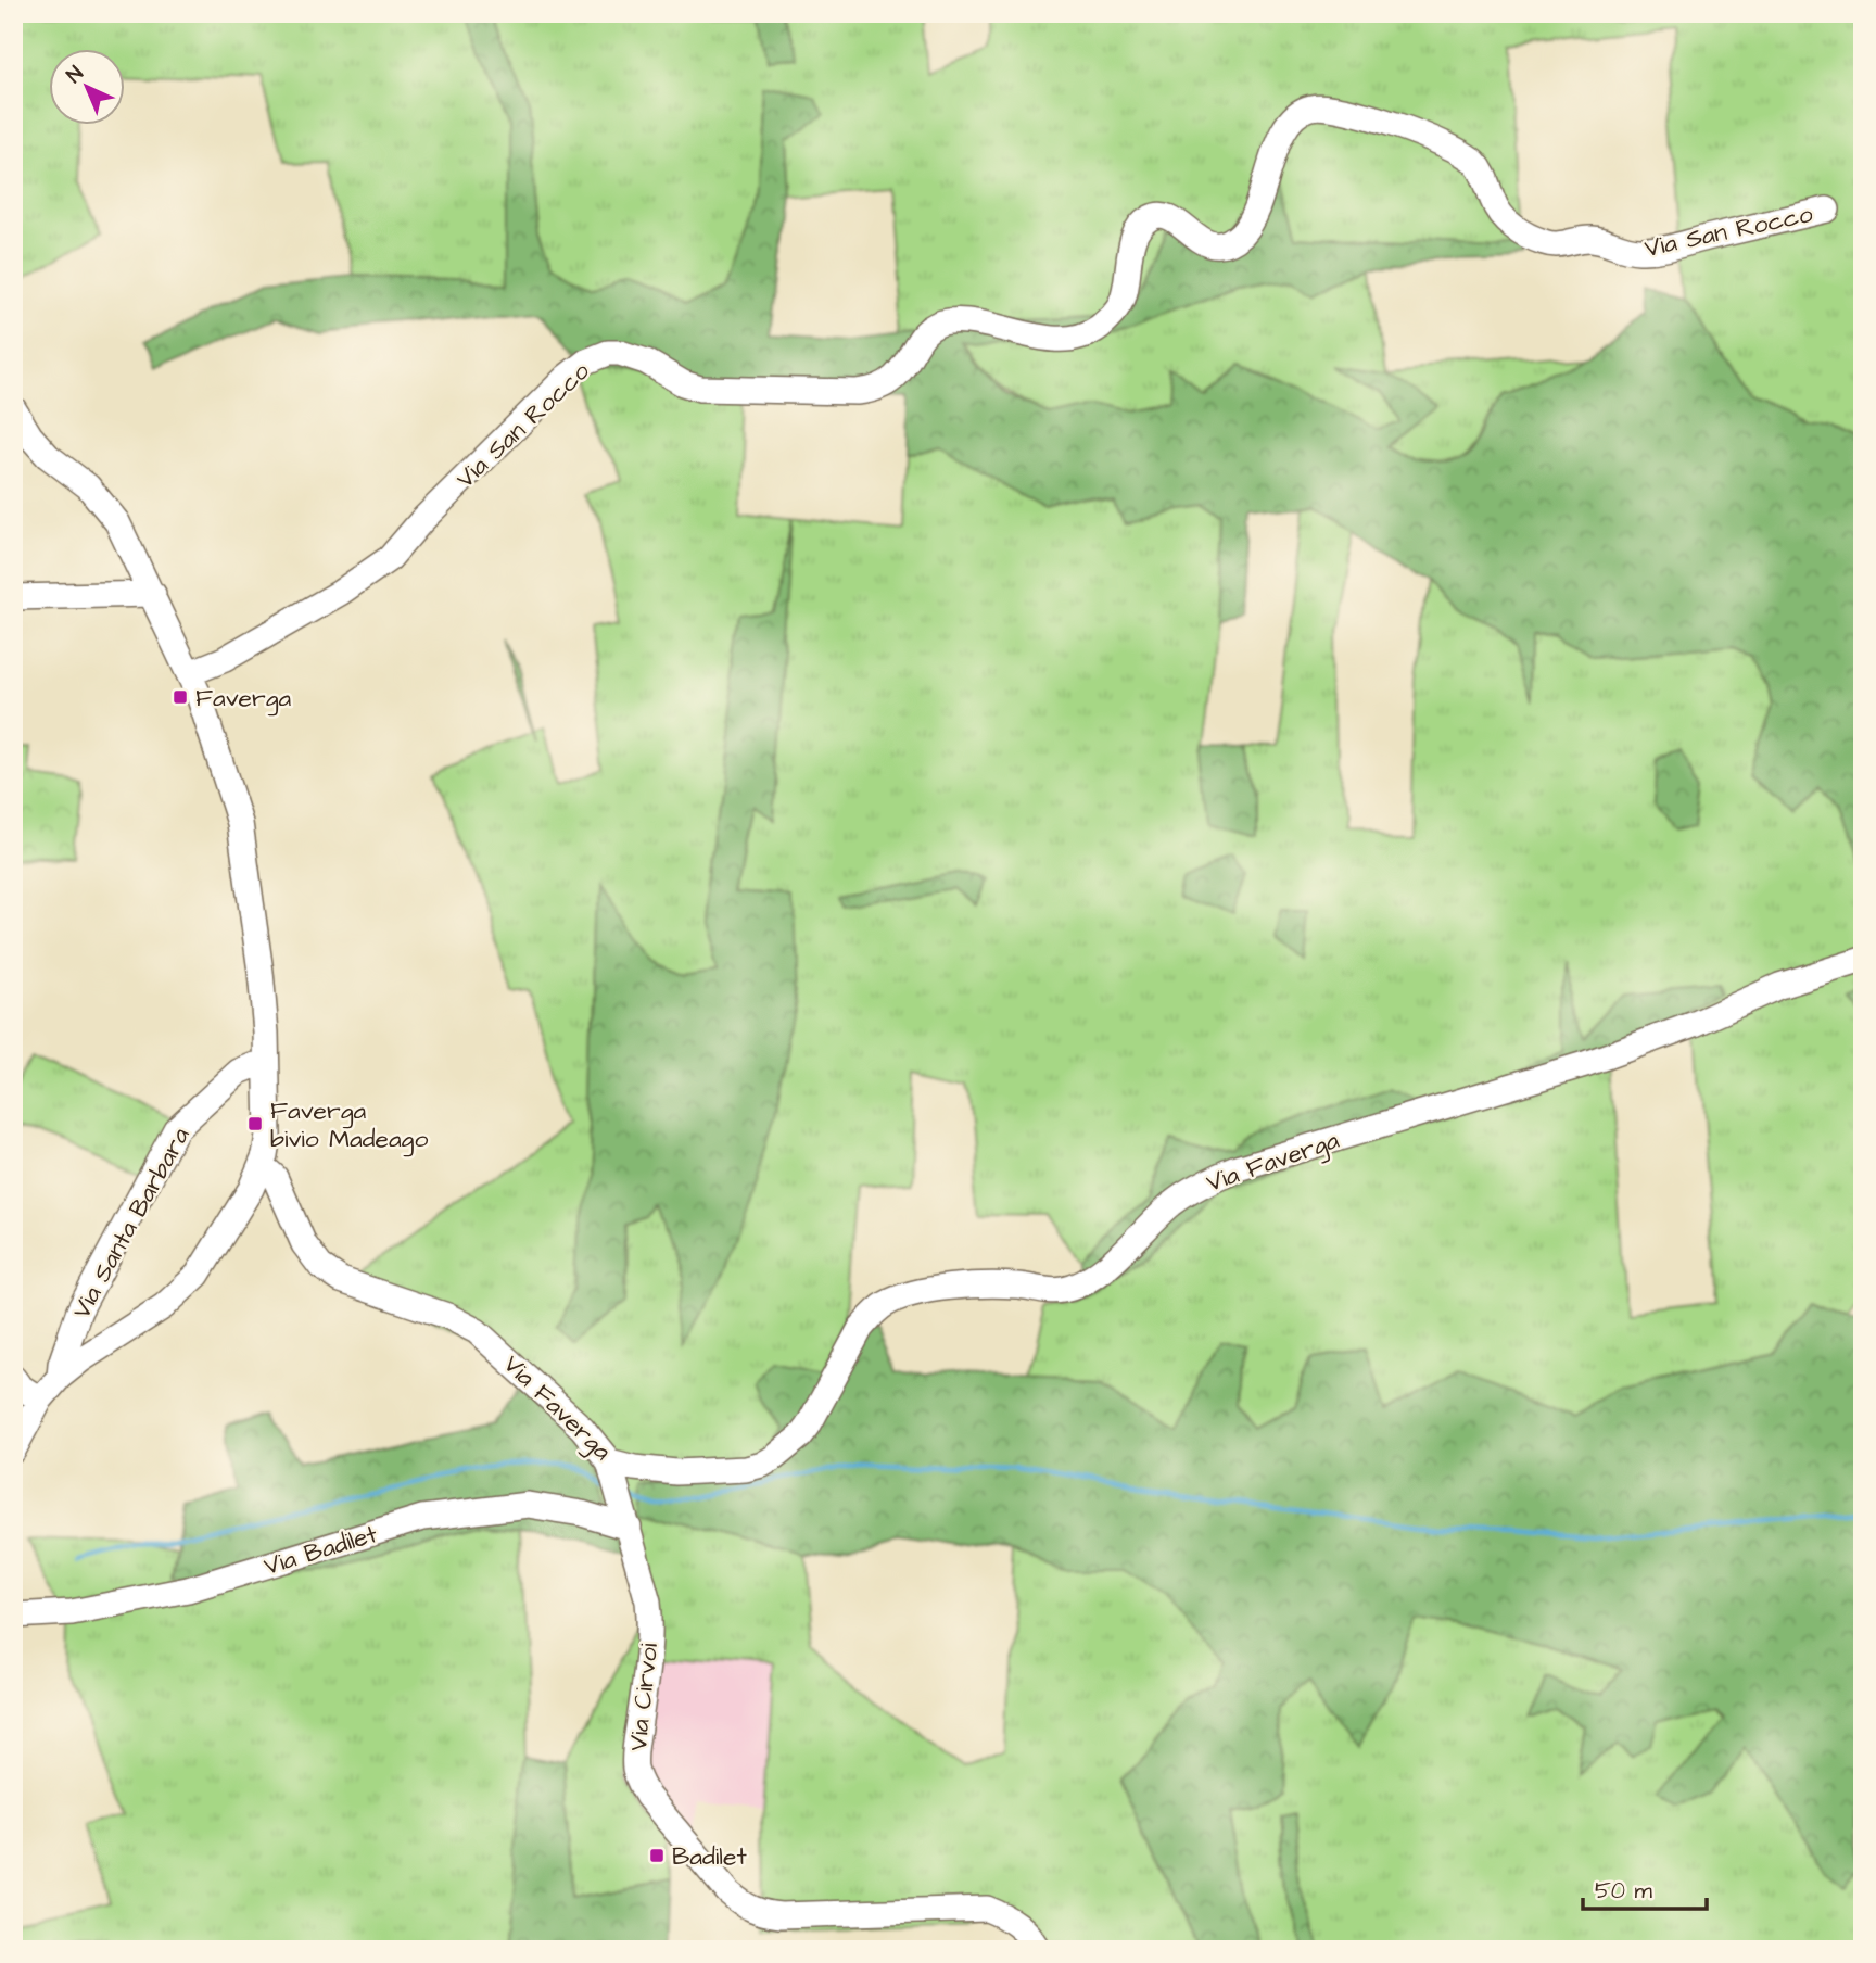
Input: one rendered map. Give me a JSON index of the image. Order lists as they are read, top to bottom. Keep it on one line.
{"streets":{"street":["Via San Rocco","Via Faverga","Via Santa Barbara","Via Badilet","Via Cirvoi"]},"crossings":[["Via Faverga","Via Cirvoi"],["Via Badilet","Via Cirvoi"]],"places":{"transit":["Faverga","Faverga bivio Madeago","Badilet"]},"scale_bar":"50 m","north":"top left"}
